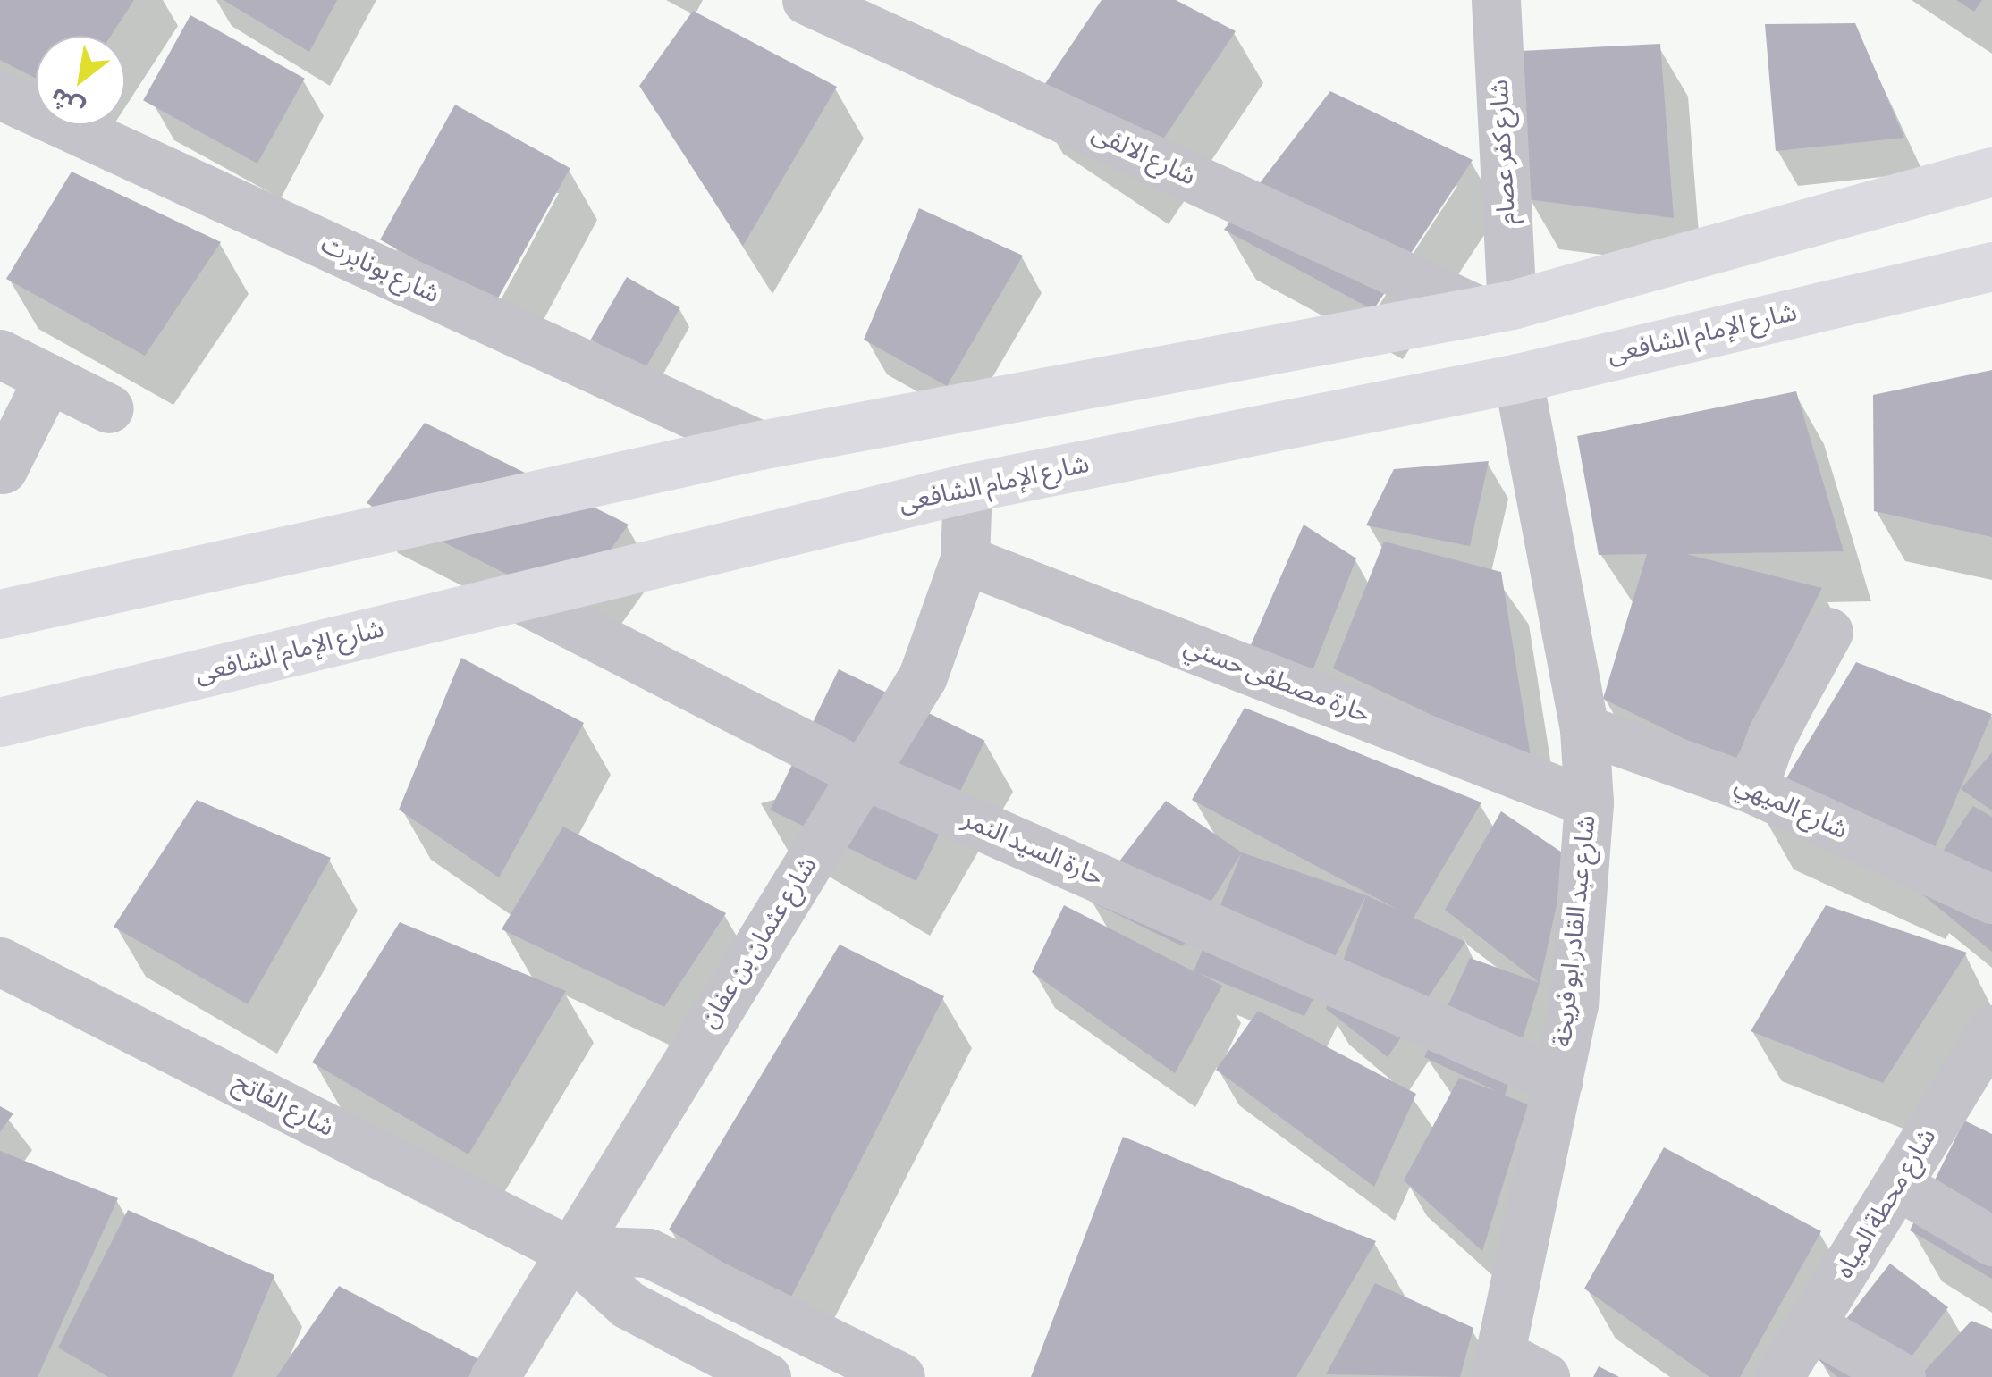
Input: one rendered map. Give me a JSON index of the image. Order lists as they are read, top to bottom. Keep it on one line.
{"streets":{"main road":["شارع الإمام الشافعى"],"street":["شارع كفر عصام","شارع الالفى","شارع بونابرت","حارة مصطفى حسني","شارع الميهي","حارة السيد النمر","شارع عبد القادر ابو فريخة","شارع عثمان بن عفان","شارع الفاتح","شارع محطة المياه"]},"crossings":[["شارع كفر عصام","شارع الالفى"],["شارع الإمام الشافعى","حارة السيد النمر"],["شارع الإمام الشافعى","شارع عبد القادر ابو فريخة"],["شارع الإمام الشافعى","شارع عثمان بن عفان"],["حارة مصطفى حسني","شارع عبد القادر ابو فريخة"],["حارة مصطفى حسني","شارع عثمان بن عفان"],["شارع الميهي","شارع عبد القادر ابو فريخة"],["حارة السيد النمر","شارع عبد القادر ابو فريخة"],["حارة السيد النمر","شارع عثمان بن عفان"],["شارع عثمان بن عفان","شارع الفاتح"]],"north":"bottom left"}
